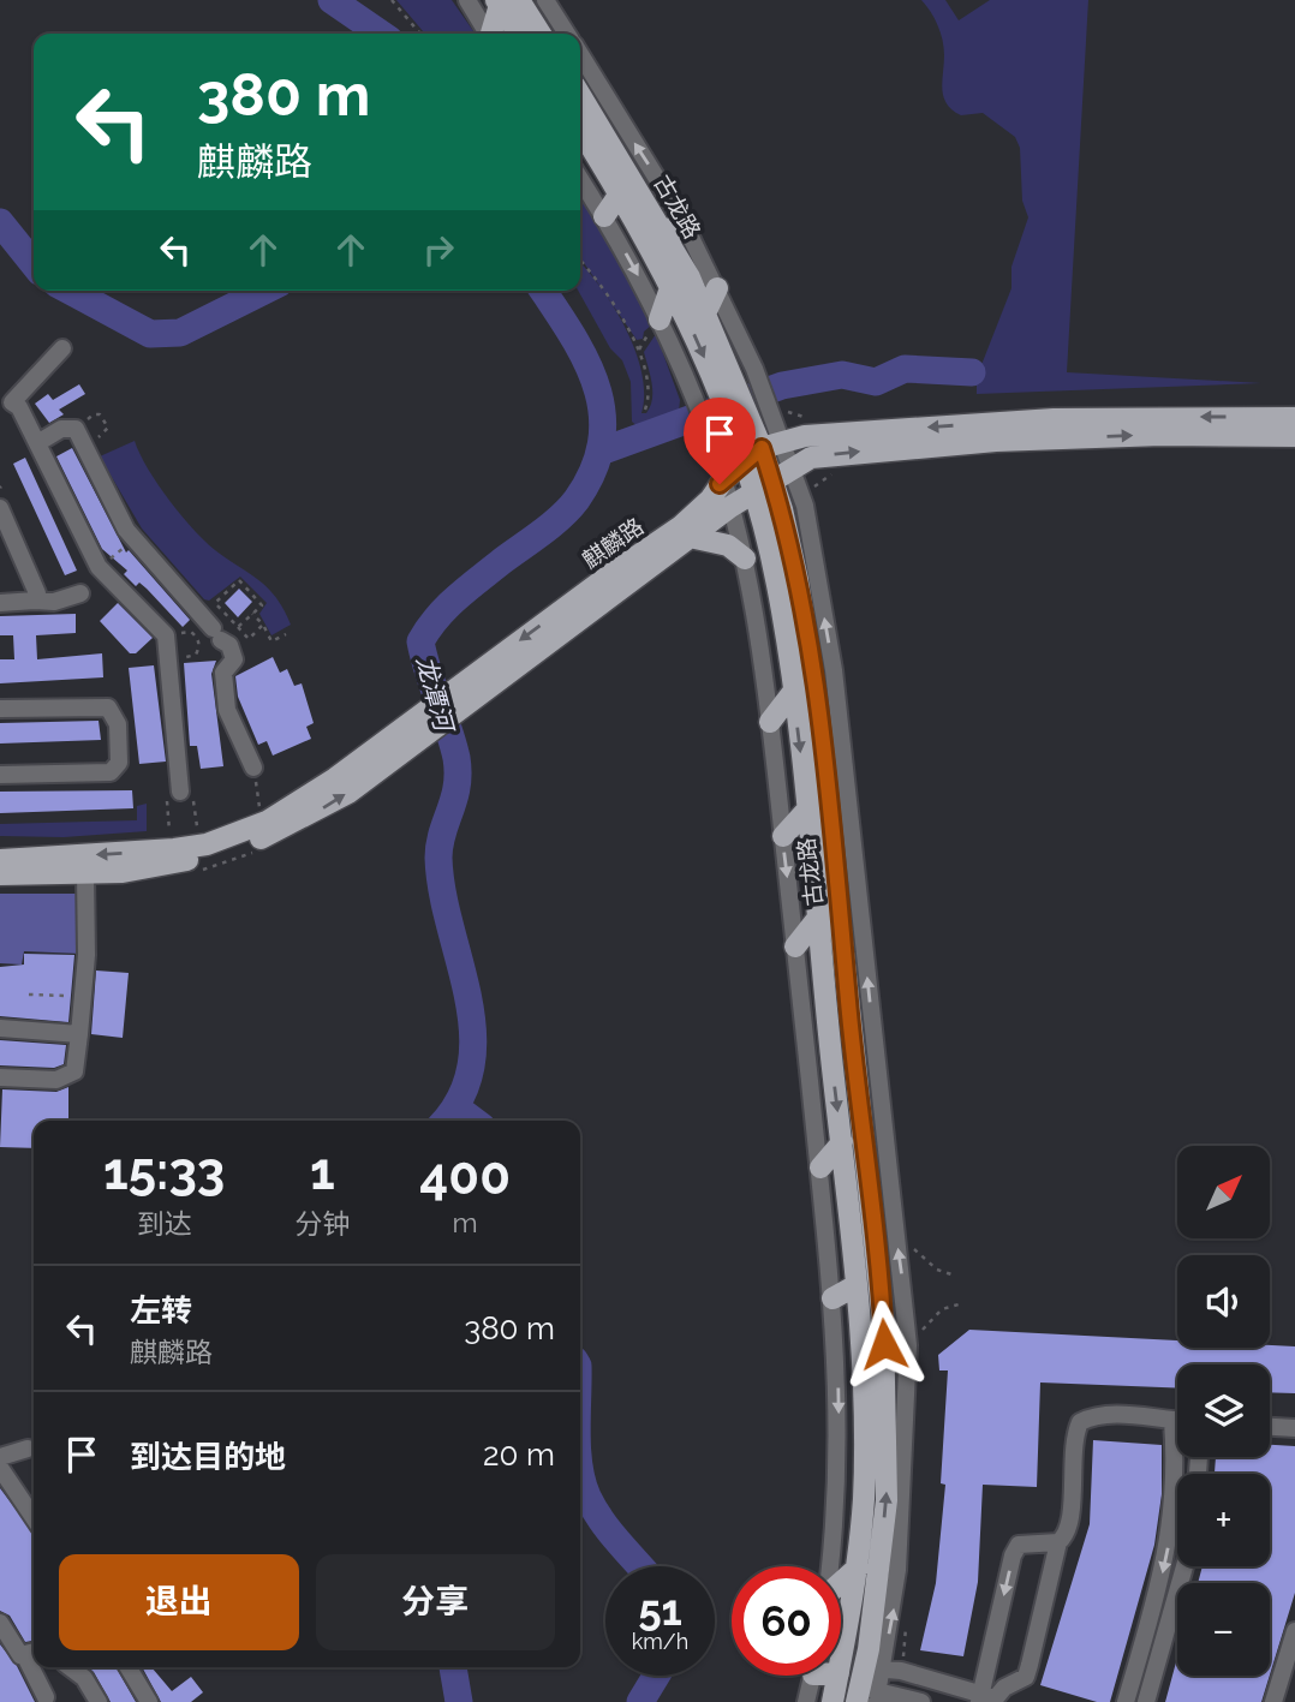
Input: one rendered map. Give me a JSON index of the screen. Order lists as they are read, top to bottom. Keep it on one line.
{"streets":{"main road":["古龙路","麒麟路"]},"crossings":[["古龙路","麒麟路"]],"water":["龙潭河"],"north":"top right","page":{"turn":["380 m","麒麟路"],"eta":["15:33","到达","1","分钟","400","m"],"map_buttons":["+","−"],"list":[{"name":"左转","note":"麒麟路","value":"380 m"},{"name":"到达目的地","value":"20 m"}],"buttons":["退出","分享"],"speed":"51 km/h","limit":"60"}}
